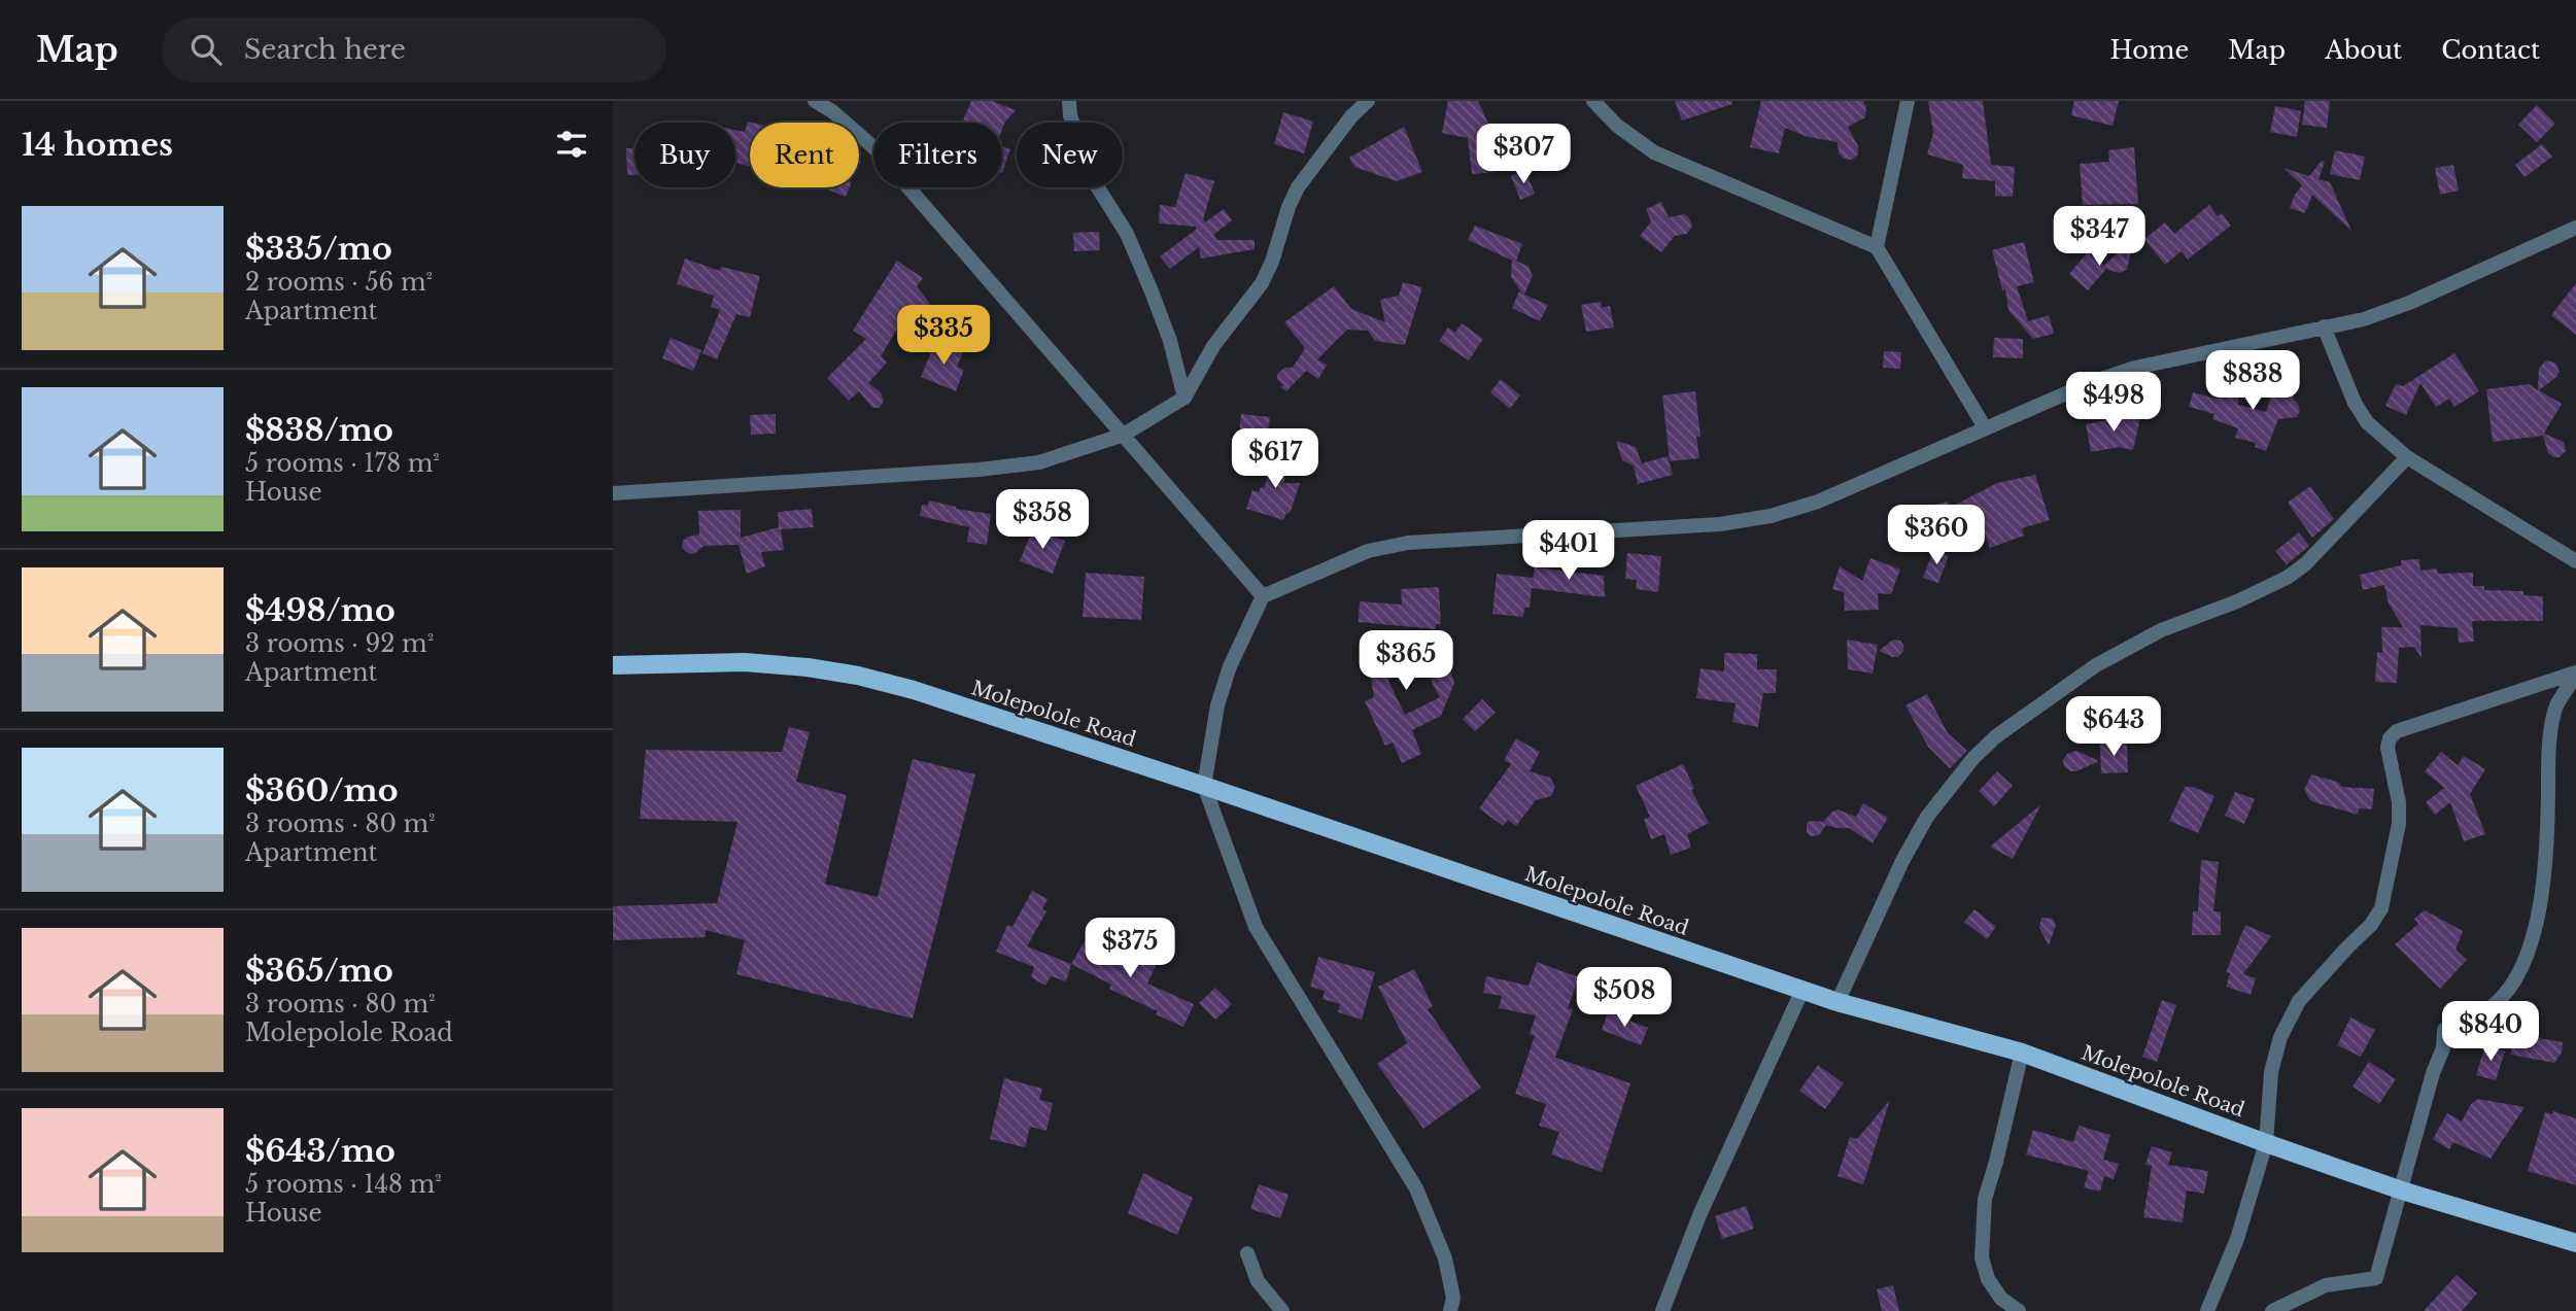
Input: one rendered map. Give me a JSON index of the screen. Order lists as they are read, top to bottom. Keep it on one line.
{"streets":{"main road":["Molepolole Road"]},"page":{"header":"Map","search":"Search here","nav":["Home","Map","About","Contact"],"heading":"14 homes","chip":["Buy","Rent","Filters","New"],"price":["$307","$347","$335","$838","$498","$617","$358","$360","$401","$365","$643","$375","$508","$840"],"list":[{"name":"$335/mo","note":"2 rooms · 56 m² · Apartment"},{"name":"$838/mo","note":"5 rooms · 178 m² · House"},{"name":"$498/mo","note":"3 rooms · 92 m² · Apartment"},{"name":"$360/mo","note":"3 rooms · 80 m² · Apartment"},{"name":"$365/mo","note":"3 rooms · 80 m² · Molepolole Road"},{"name":"$643/mo","note":"5 rooms · 148 m² · House"}]}}
